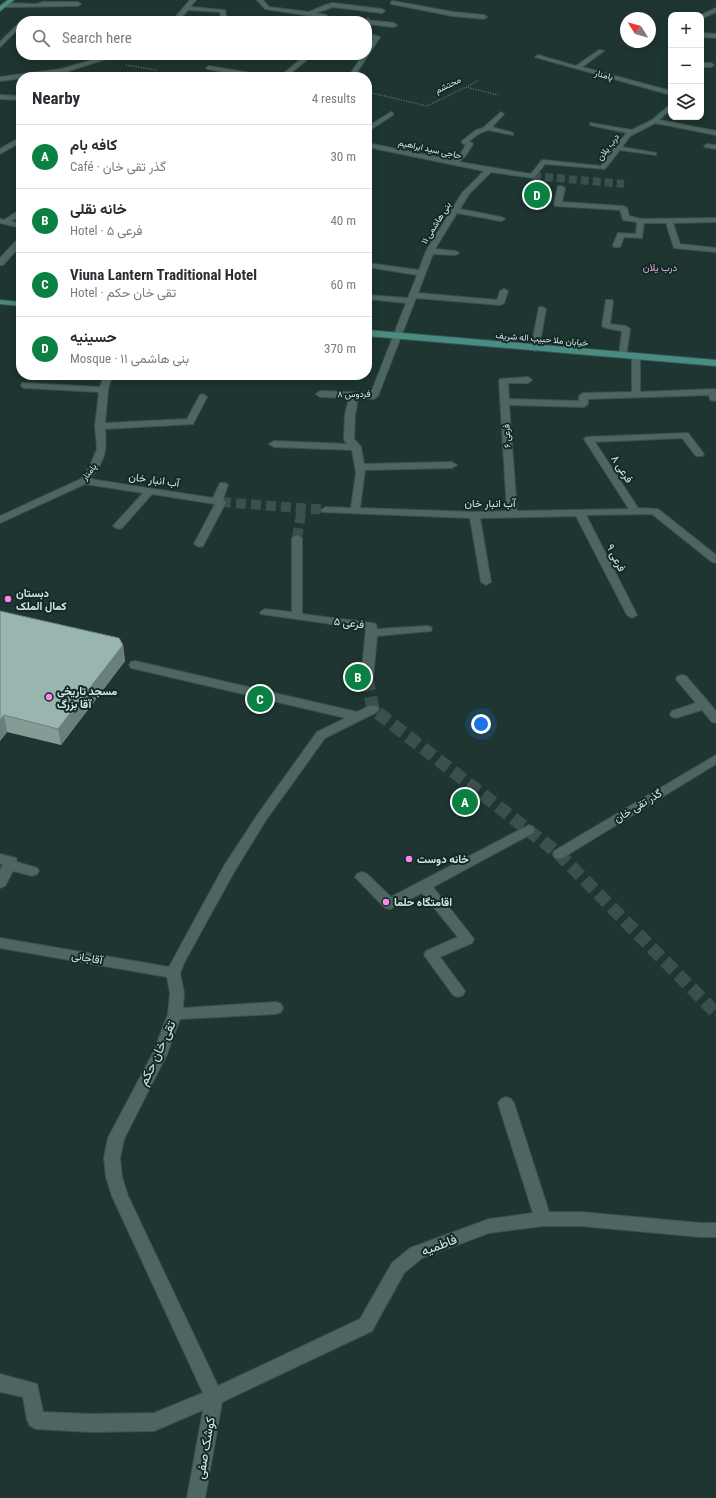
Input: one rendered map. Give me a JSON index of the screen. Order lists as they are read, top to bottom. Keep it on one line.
{"streets":{"main road":["خیابان ملا حبیب اله شریف"],"street":["پامنار","درب یلان","حاجی سید ابراهیم","بنی هاشمی ۱۱","فردوس ۸","فرعی ۶","فرعی ۸","آب انبار خان","فرعی ۹","فرعی ۵","گذر تقی خان","آقاجانی","تقی خان حکم","فاطمیه","کوشک صفی"],"path":["محتشم"]},"crossings":[["پامنار","آب انبار خان"],["درب یلان","حاجی سید ابراهیم"],["درب یلان","بنی هاشمی ۱۱"],["حاجی سید ابراهیم","بنی هاشمی ۱۱"],["بنی هاشمی ۱۱","خیابان ملا حبیب اله شریف"],["بنی هاشمی ۱۱","فردوس ۸"],["خیابان ملا حبیب اله شریف","فردوس ۸"],["فرعی ۶","آب انبار خان"],["فرعی ۸","آب انبار خان"],["آب انبار خان","فرعی ۹"],["آقاجانی","تقی خان حکم"],["تقی خان حکم","فاطمیه"],["تقی خان حکم","کوشک صفی"],["فاطمیه","کوشک صفی"]],"districts":["درب یلان"],"places":["دبستان کمال الملک","مسجد تاریخی آقا بزرگ","خانه دوست","اقامتگاه حلما"],"north":"top left","page":{"map_buttons":["+","−"],"search":"Search here","heading":["Nearby","4 results"],"list":[{"mark":"A","name":"کافه بام","note":"Café · گذر تقی خان","value":"30 m"},{"mark":"B","name":"خانه نقلی","note":"Hotel · فرعی ۵","value":"40 m"},{"mark":"C","name":"Viuna Lantern Traditional Hotel","note":"Hotel · تقی خان حکم","value":"60 m"},{"mark":"D","name":"حسینیه","note":"Mosque · بنی هاشمی ۱۱","value":"370 m"}],"pins":["D","B","C","A"]}}
